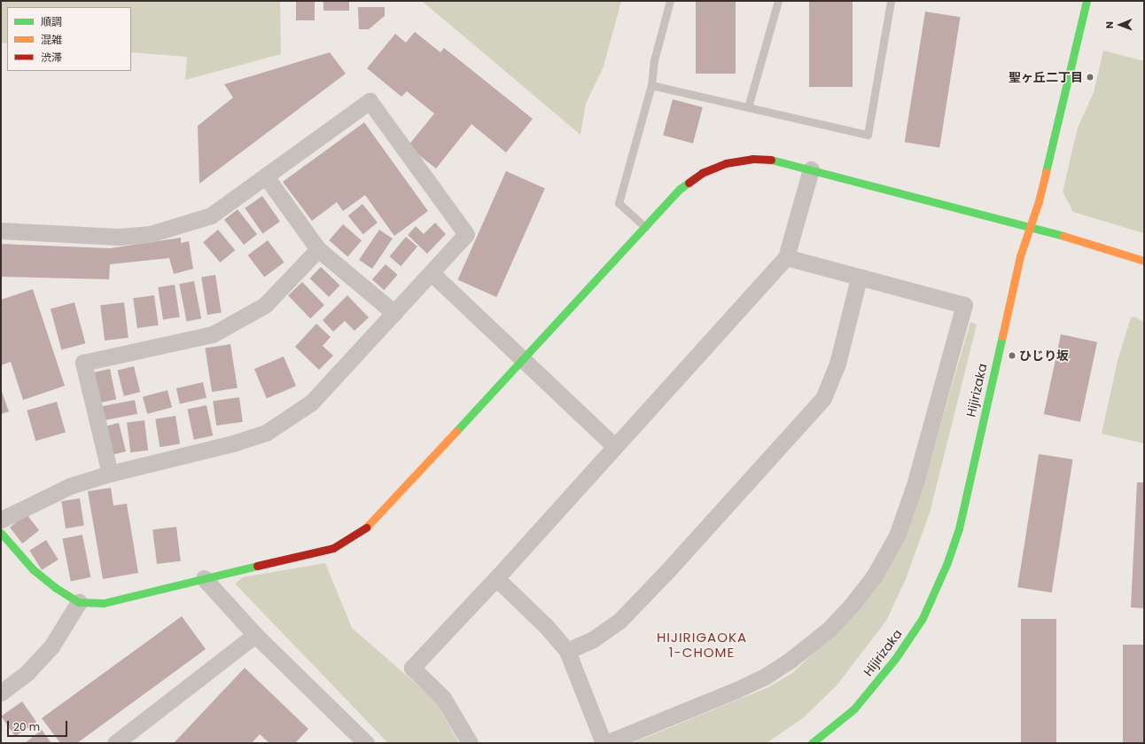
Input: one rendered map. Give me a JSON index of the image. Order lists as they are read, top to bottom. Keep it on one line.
{"streets":{"street":["Hijirizaka"]},"districts":["HIJIRIGAOKA 1-CHOME"],"places":["聖ヶ丘二丁目","ひじり坂"],"legend":["順調","混雑","渋滞"],"scale_bar":"20 m","north":"left"}
